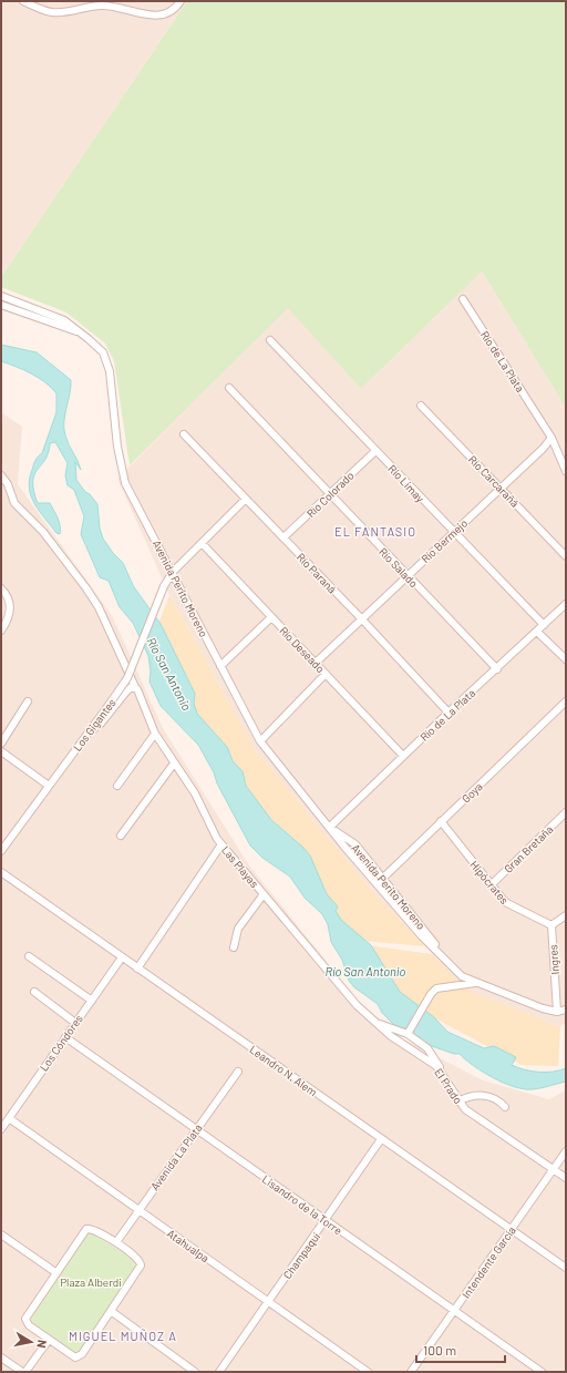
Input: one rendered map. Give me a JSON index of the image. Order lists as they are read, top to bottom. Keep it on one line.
{"streets":{"street":["Río de La Plata","Río Carcarañá","Río Limay","Río Colorado","Río Bermejo","Río Salado","Río Paraná","Avenida Perito Moreno","Río Deseado","Los Gigantes","Goya","Gran Bretaña","Las Playas","Hipócrates","Ingres","Los Cóndores","Leandro N. Alem","El Prado","Avenida La Plata","Lisandro de la Torre","Atahualpa","Champaquí","Intendente García"]},"crossings":[["Río de La Plata","Río Limay"],["Río de La Plata","Río Bermejo"],["Río de La Plata","Río Salado"],["Río de La Plata","Río Paraná"],["Río de La Plata","Avenida Perito Moreno"],["Río de La Plata","Río Deseado"],["Río Carcarañá","Río Bermejo"],["Río Limay","Río Colorado"],["Río Limay","Río Bermejo"],["Río Colorado","Río Salado"],["Río Colorado","Río Paraná"],["Río Bermejo","Río Salado"],["Río Bermejo","Río Paraná"],["Río Bermejo","Río Deseado"],["Avenida Perito Moreno","Los Gigantes"],["Avenida Perito Moreno","Goya"],["Avenida Perito Moreno","Ingres"],["Goya","Hipócrates"],["Gran Bretaña","Hipócrates"],["Las Playas","El Prado"],["Hipócrates","Ingres"],["Los Cóndores","Leandro N. Alem"],["Los Cóndores","Lisandro de la Torre"],["Los Cóndores","Atahualpa"],["Leandro N. Alem","Champaquí"],["Leandro N. Alem","Intendente García"],["El Prado","Intendente García"],["Avenida La Plata","Lisandro de la Torre"],["Avenida La Plata","Atahualpa"],["Lisandro de la Torre","Champaquí"],["Lisandro de la Torre","Intendente García"],["Atahualpa","Champaquí"]],"districts":["EL FANTASIO","MIGUEL MUÑOZ A"],"water":["Río San Antonio"],"parks":["Plaza Alberdi"],"scale_bar":"100 m","north":"right"}
